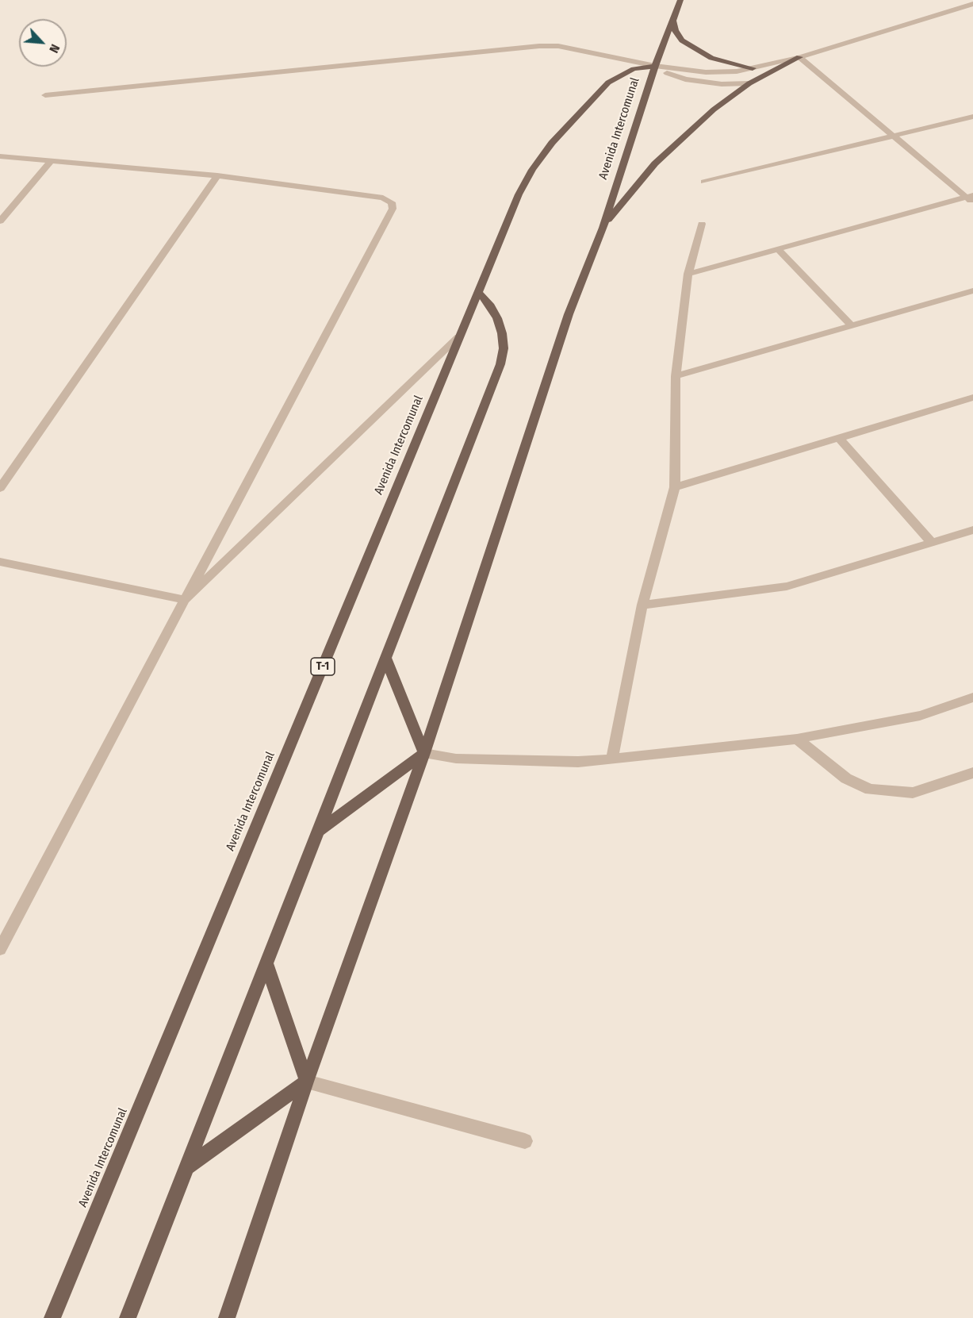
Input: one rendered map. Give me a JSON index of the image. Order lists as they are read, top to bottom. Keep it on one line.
{"streets":{"main road":["Avenida Intercomunal","T-1"]},"north":"bottom right"}
